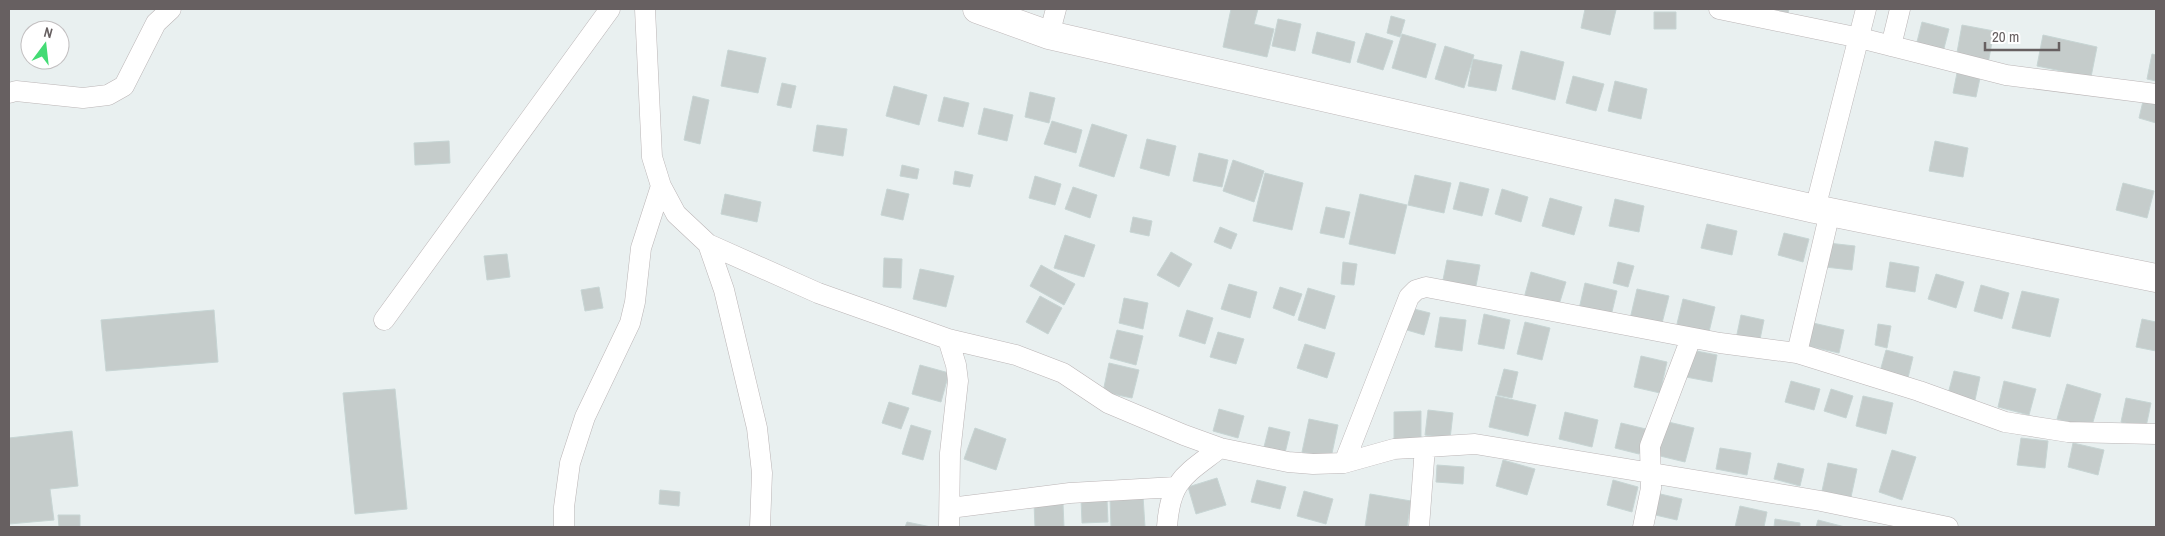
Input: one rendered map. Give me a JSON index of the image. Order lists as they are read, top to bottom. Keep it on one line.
{"scale_bar":"20 m","north":"top"}
